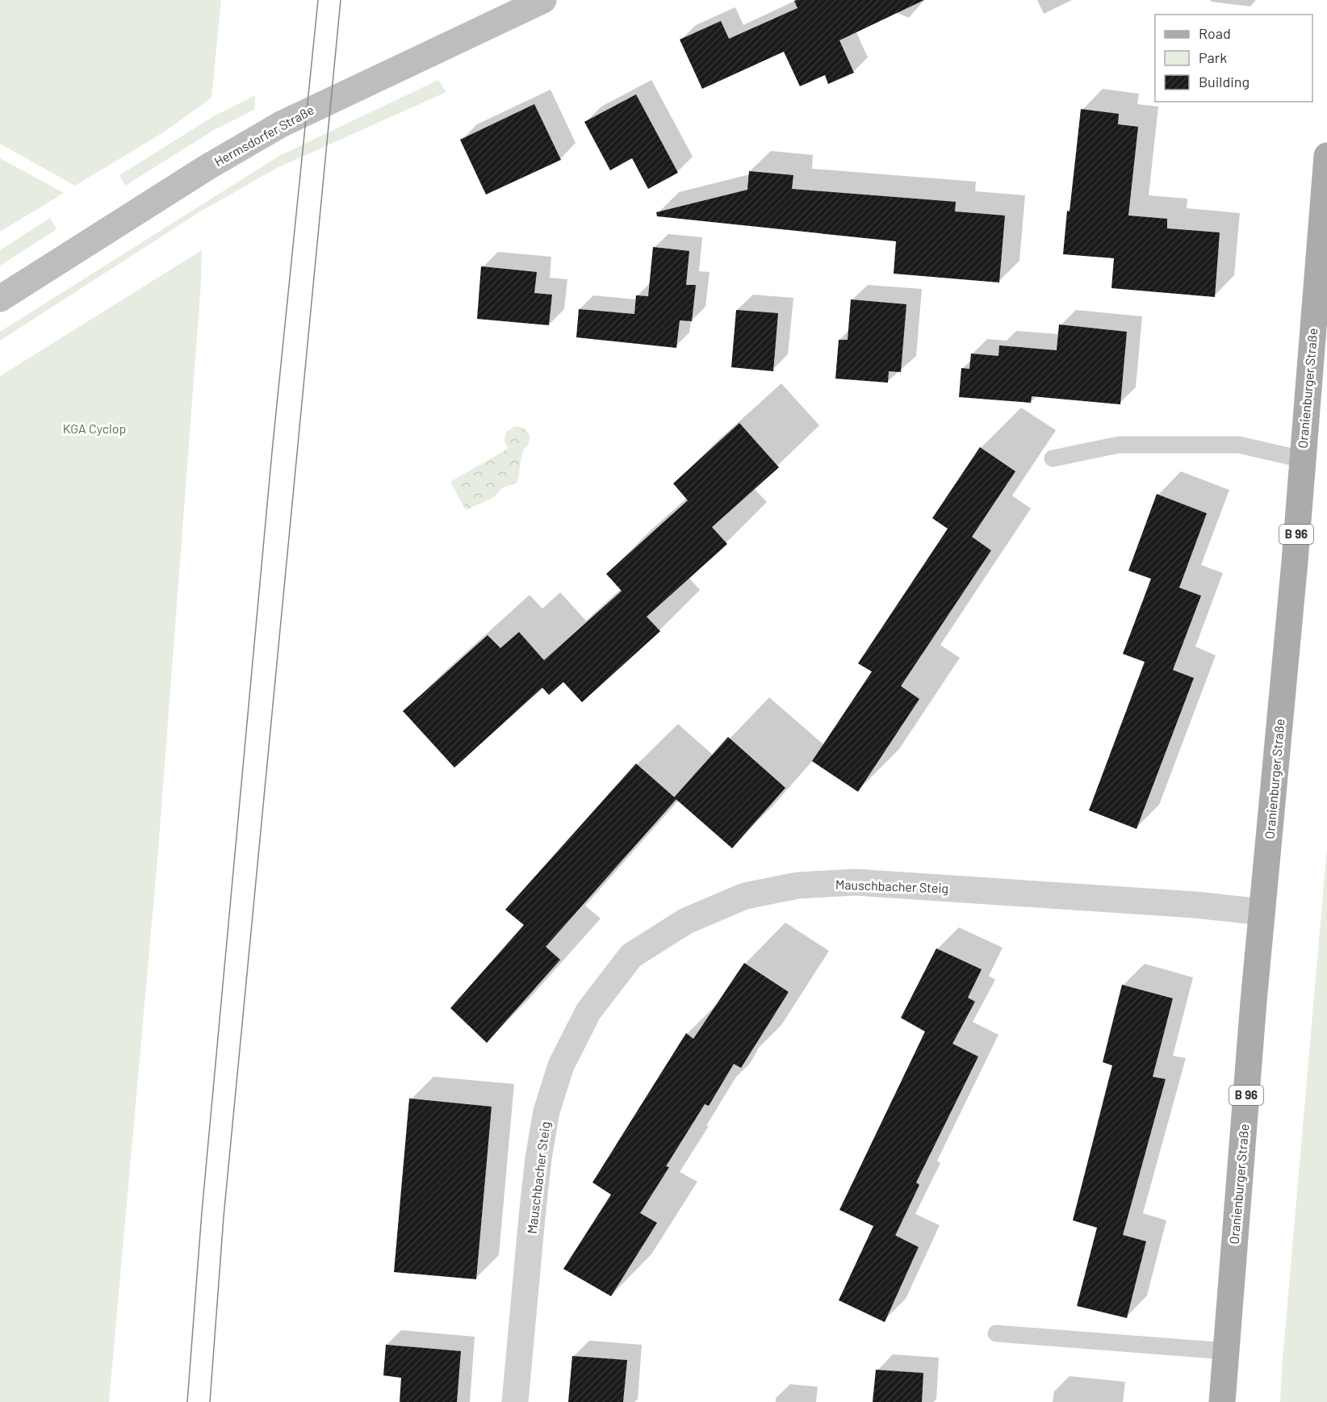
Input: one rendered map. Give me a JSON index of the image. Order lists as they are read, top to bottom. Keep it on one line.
{"streets":{"main road":["Hermsdorfer Straße","Oranienburger Straße","B 96"],"street":["Mauschbacher Steig"]},"crossings":[["Oranienburger Straße","Mauschbacher Steig"]],"parks":["KGA Cyclop"],"legend":["Road","Park","Building"]}
